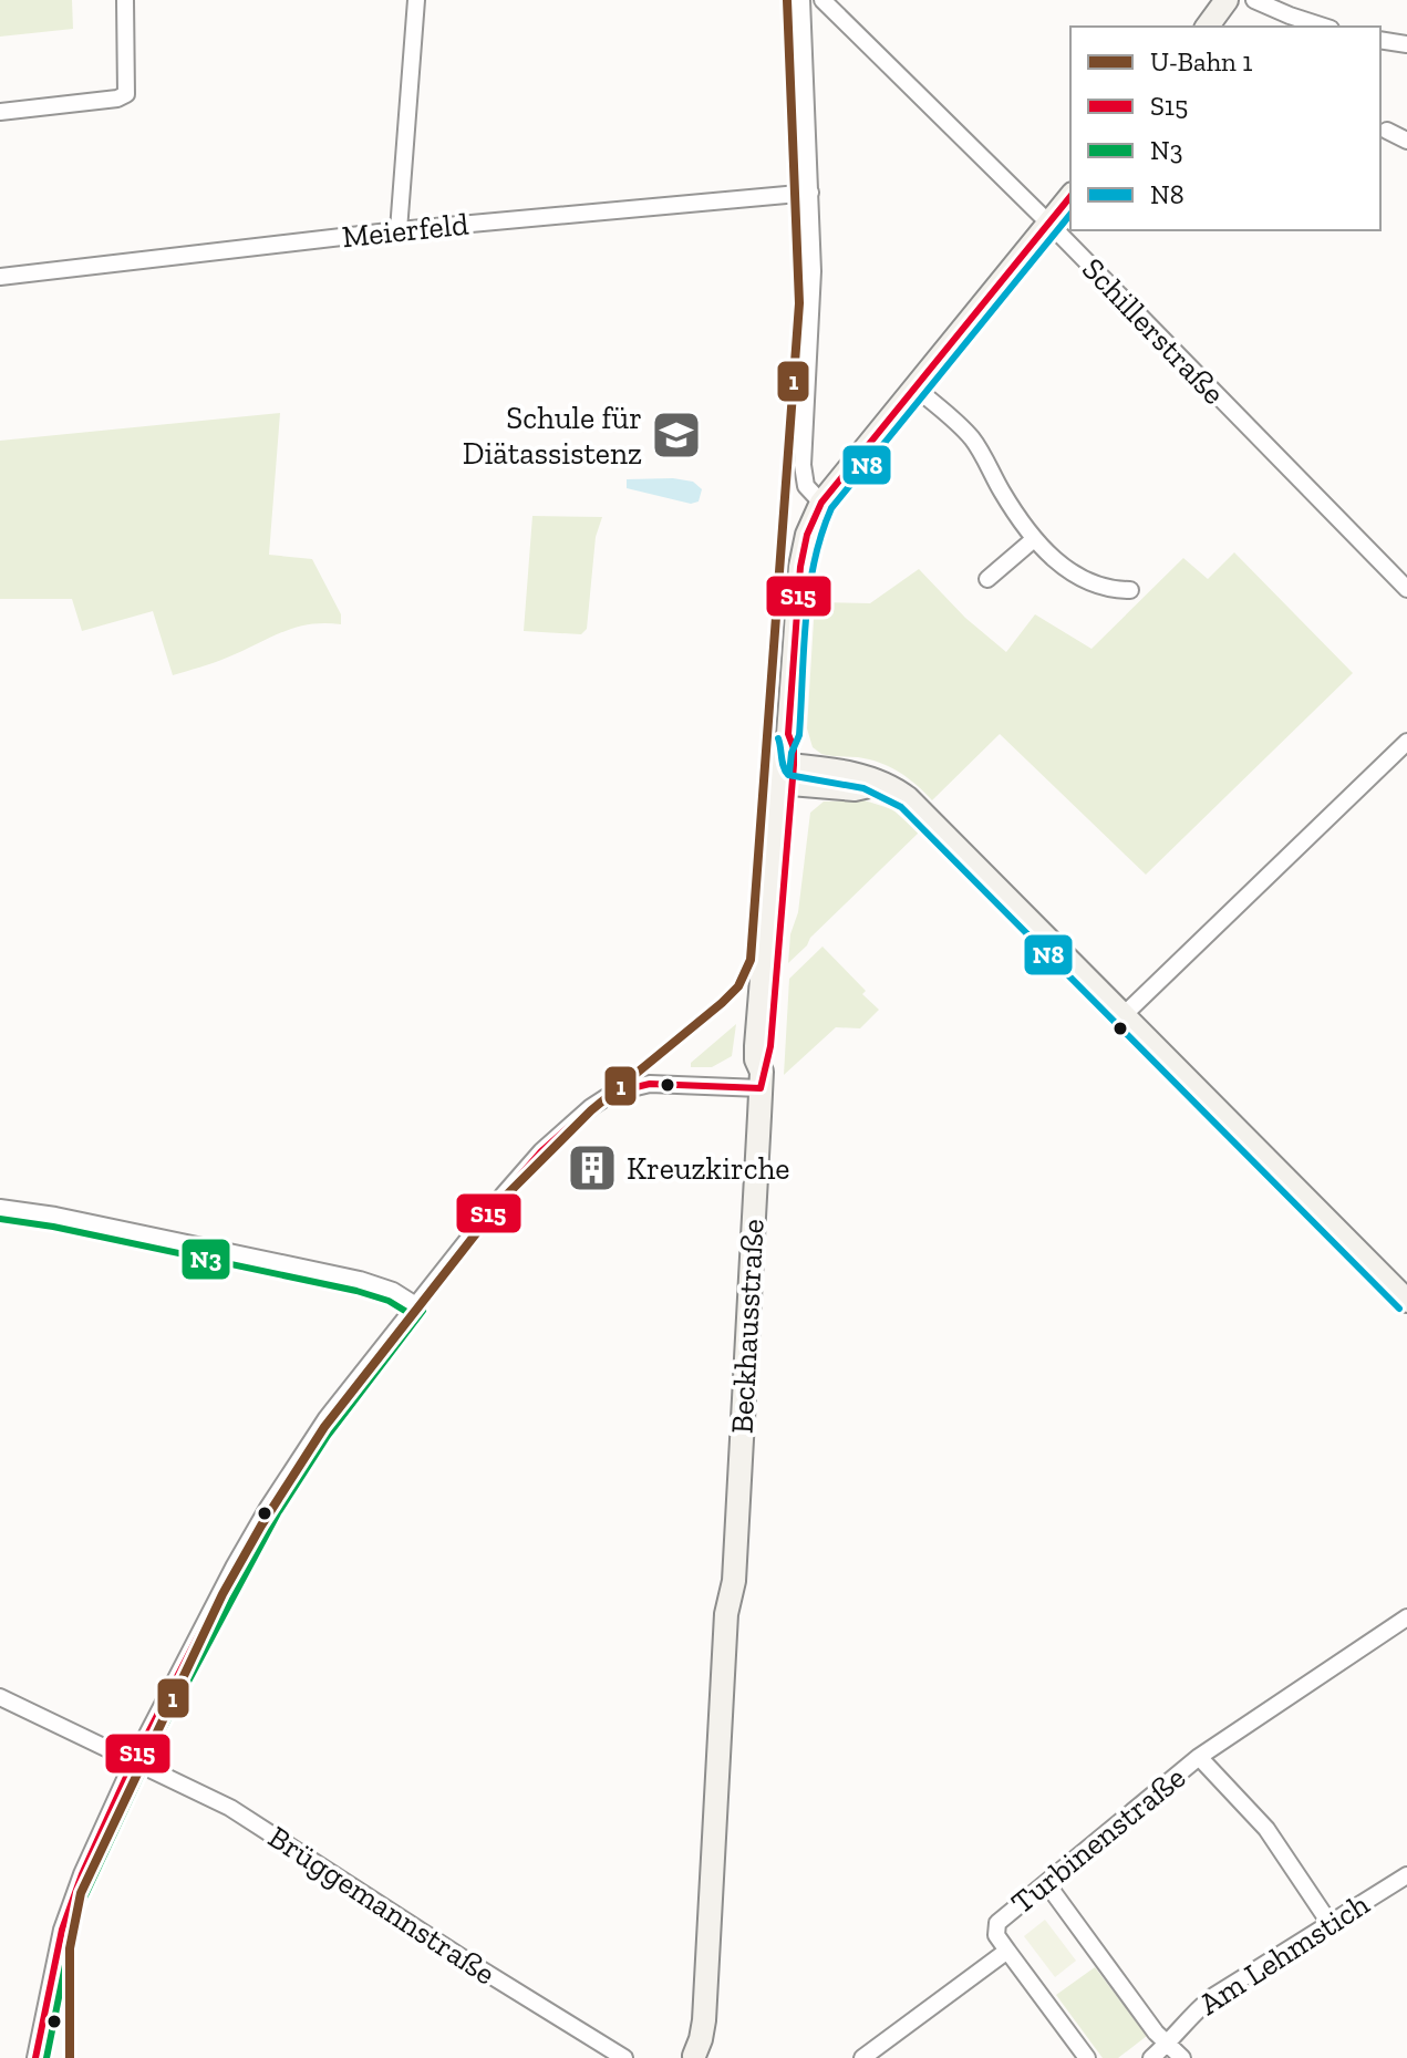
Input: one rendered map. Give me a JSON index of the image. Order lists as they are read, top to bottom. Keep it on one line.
{"streets":{"main road":["Beckhausstraße"],"street":["Meierfeld","Schillerstraße","Turbinenstraße","Brüggemannstraße","Am Lehmstich"]},"crossings":[["Schillerstraße","Beckhausstraße"]],"places":{"school or university":["Schule für Diätassistenz"],"building":["Kreuzkirche"]},"lines":["metro line 1","transit line S15","transit line N8","transit line N3"],"legend":["U-Bahn 1","S15","N3","N8"]}
